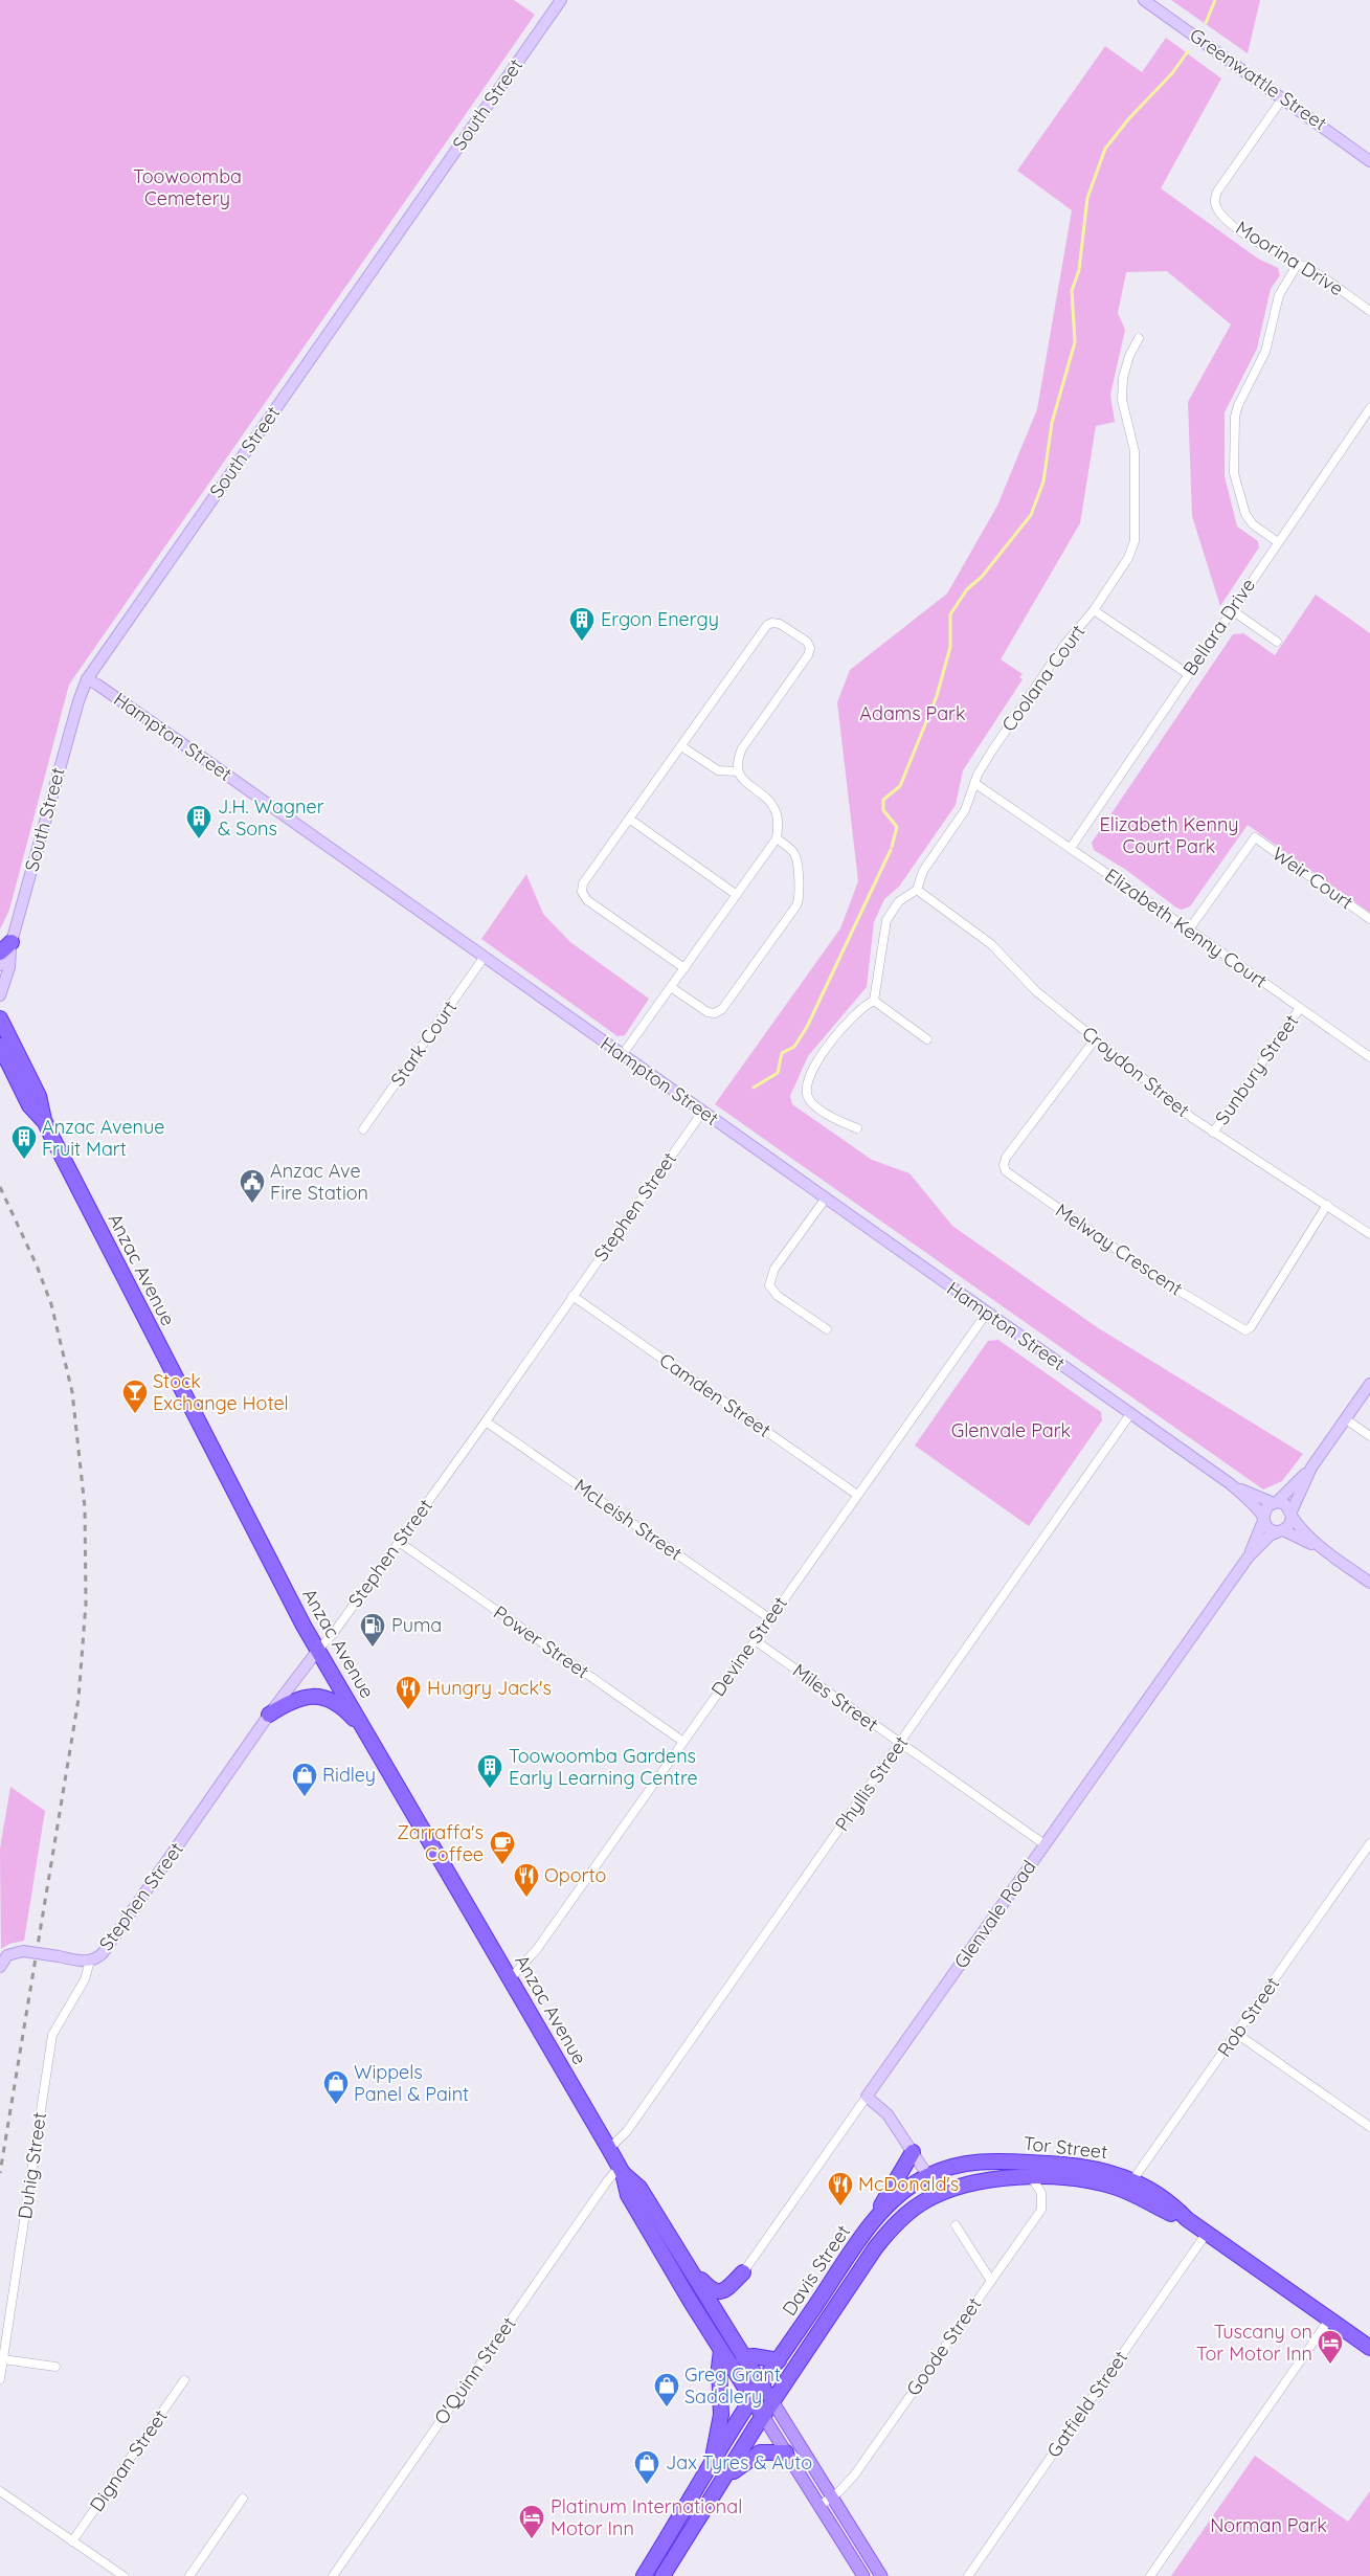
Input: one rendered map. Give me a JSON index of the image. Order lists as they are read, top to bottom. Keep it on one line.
{"streets":{"highway":["Anzac Avenue","Tor Street","Davis Street"],"street":["Greenwattle Street","South Street","Moorina Drive","Bellara Drive","Coolana Court","Hampton Street","Weir Court","Elizabeth Kenny Court","Stark Court","Sunbury Street","Croydon Street","Stephen Street","Melway Crescent","Camden Street","McLeish Street","Power Street","Devine Street","Miles Street","Phyllis Street","Glenvale Road","Rob Street","Duhig Street","Goode Street","O'Quinn Street","Gatfield Street","Dignan Street"]},"crossings":[["Greenwattle Street","Moorina Drive"],["South Street","Hampton Street"],["Bellara Drive","Elizabeth Kenny Court"],["Coolana Court","Elizabeth Kenny Court"],["Coolana Court","Croydon Street"],["Hampton Street","Stark Court"],["Hampton Street","Stephen Street"],["Hampton Street","Devine Street"],["Hampton Street","Phyllis Street"],["Hampton Street","Glenvale Road"],["Weir Court","Elizabeth Kenny Court"],["Elizabeth Kenny Court","Sunbury Street"],["Sunbury Street","Croydon Street"],["Croydon Street","Melway Crescent"],["Stephen Street","Anzac Avenue"],["Stephen Street","Camden Street"],["Stephen Street","McLeish Street"],["Stephen Street","Power Street"],["Stephen Street","Duhig Street"],["Anzac Avenue","Devine Street"],["Anzac Avenue","Phyllis Street"],["Anzac Avenue","Davis Street"],["Anzac Avenue","Goode Street"],["Anzac Avenue","O'Quinn Street"],["Camden Street","Devine Street"],["McLeish Street","Devine Street"],["Power Street","Devine Street"],["Devine Street","Miles Street"],["Miles Street","Phyllis Street"],["Miles Street","Glenvale Road"],["Rob Street","Tor Street"],["Tor Street","Davis Street"],["Tor Street","Goode Street"],["Tor Street","Gatfield Street"]],"parks":["Toowoomba Cemetery","Adams Park","Elizabeth Kenny Court Park","Glenvale Park","Norman Park"],"places":{"building":["Ergon Energy","J.H. Wagner & Sons","Anzac Avenue Fruit Mart","Toowoomba Gardens Early Learning Centre"],"public building":["Anzac Ave Fire Station"],"bar":["Stock Exchange Hotel"],"fuel station":["Puma"],"restaurant":["Hungry Jack's","Oporto","McDonald's"],"shop":["Ridley","Wippels Panel & Paint","Greg Grant Saddlery","Jax Tyres & Auto"],"cafe":["Zarraffa's Coffee"],"hotel":["Tuscany on Tor Motor Inn","Platinum International Motor Inn"]}}
